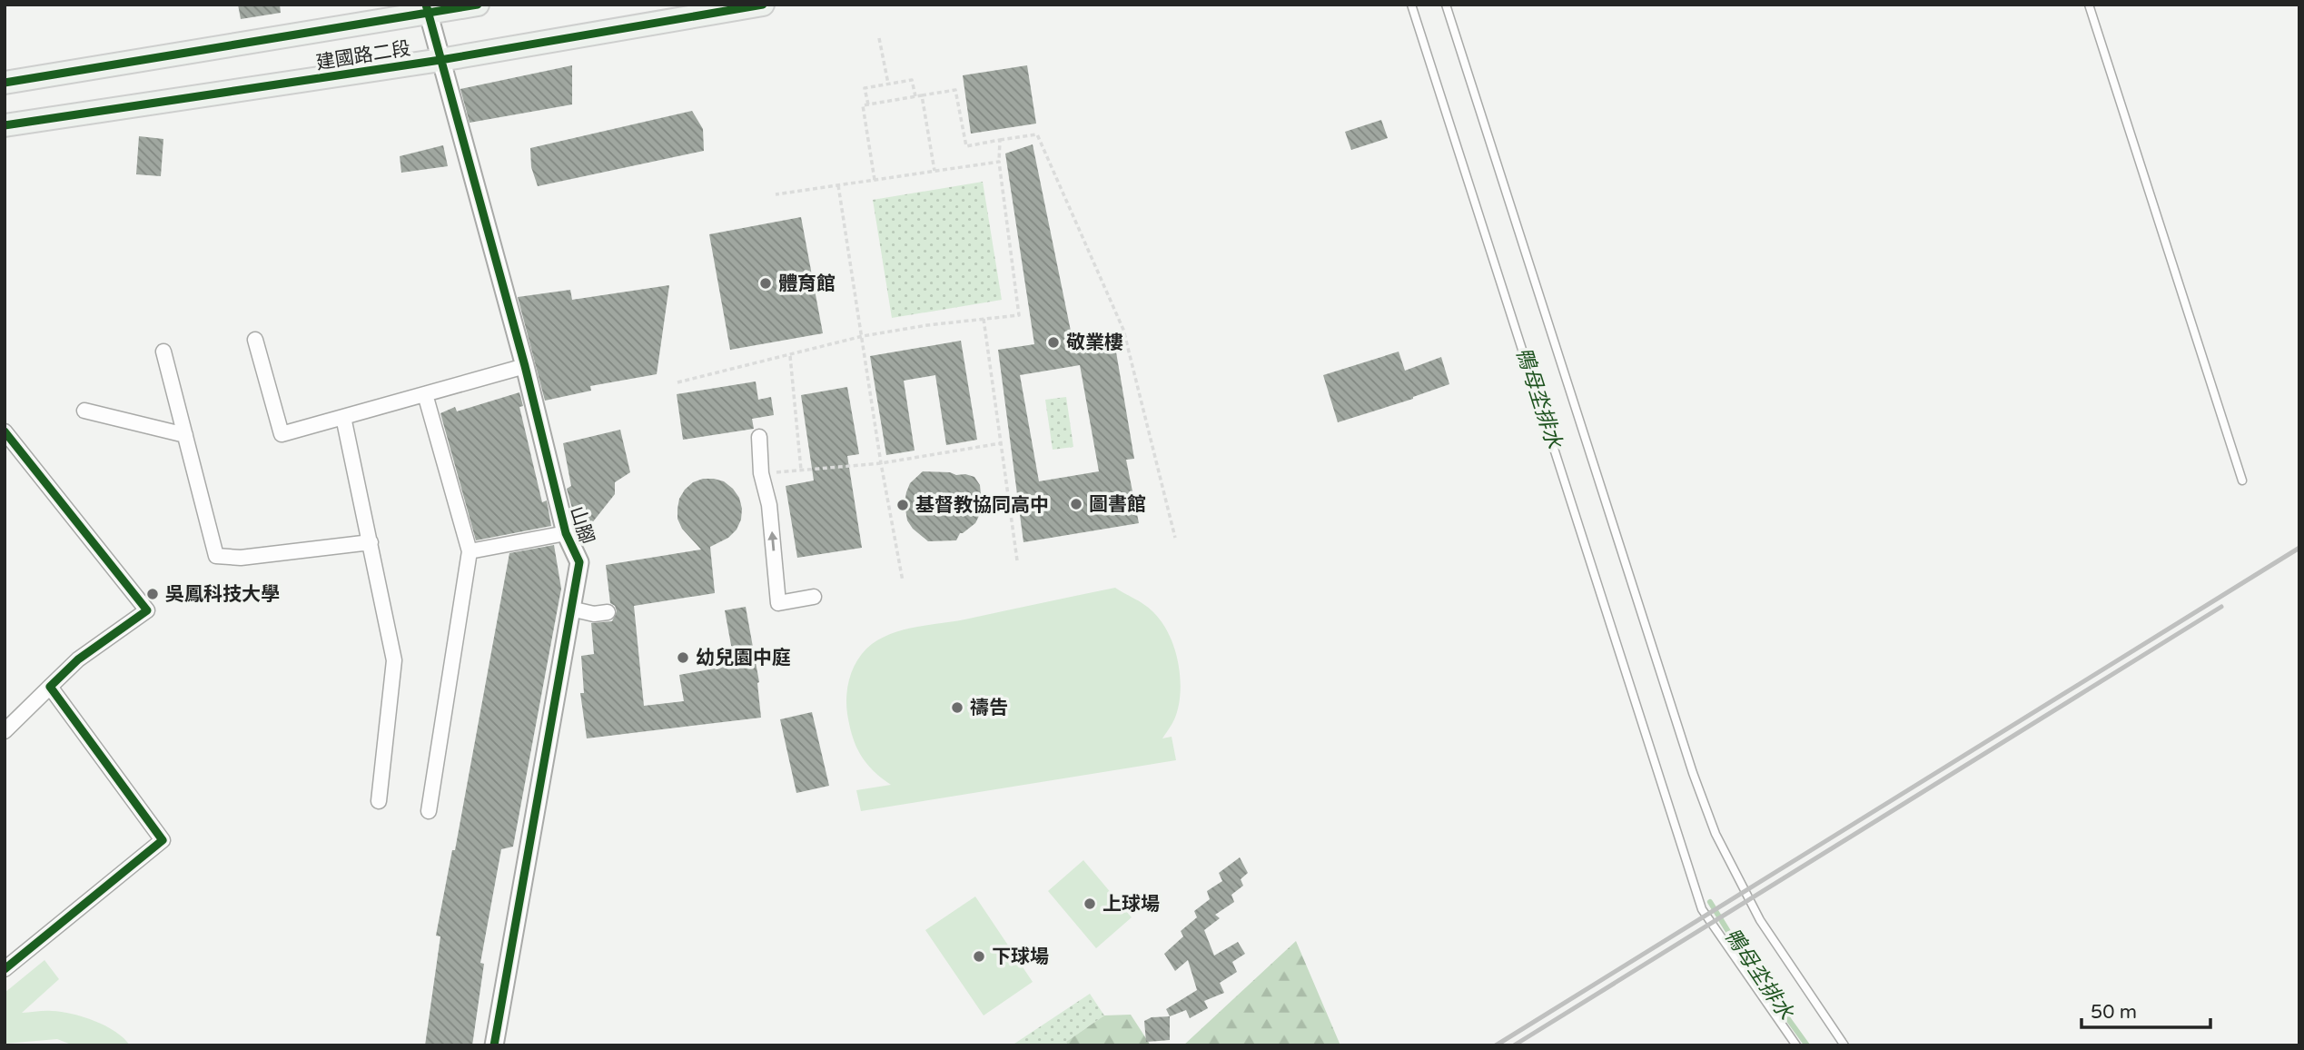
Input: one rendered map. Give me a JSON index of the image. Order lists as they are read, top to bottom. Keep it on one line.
{"streets":{"main road":["建國路二段"],"street":["山腳"]},"crossings":[["建國路二段","山腳"]],"water":["鴨母坔排水"],"places":["體育館","敬業樓","圖書館","基督教協同高中","吳鳳科技大學","幼兒園中庭","禱告","上球場","下球場"],"scale_bar":"50 m"}
